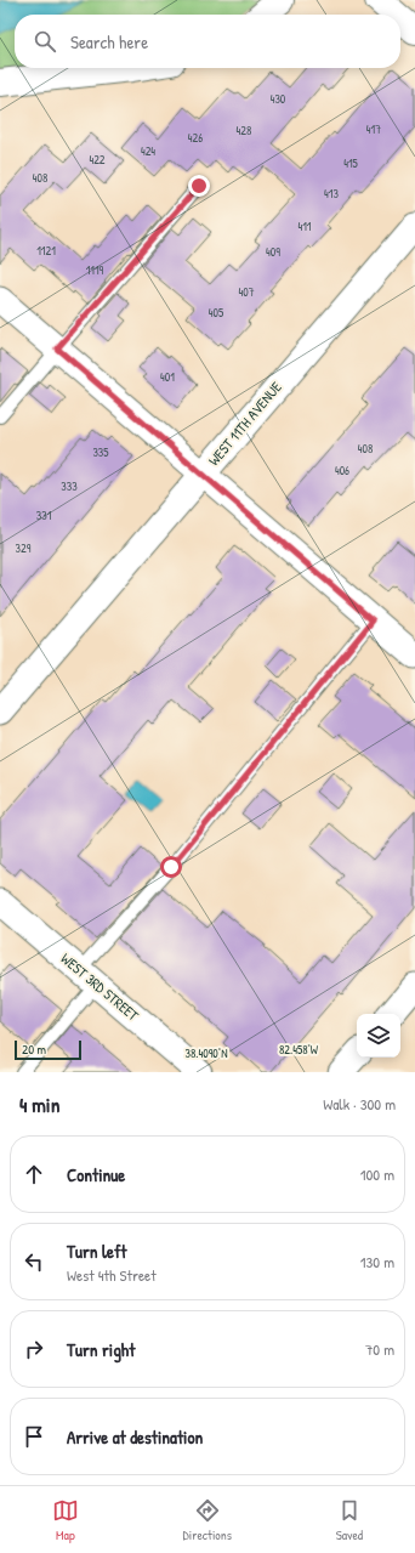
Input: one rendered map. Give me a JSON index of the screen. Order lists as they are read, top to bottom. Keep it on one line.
{"streets":{"street":["WEST 11TH AVENUE","WEST 3RD STREET"]},"house_numbers":["430","417","428","426","424","422","415","408","413","411","1121","409","1119","407","405","401","408","335","406","333","331","329"],"scale_bar":"20 m","page":{"search":"Search here","scale":"20 m","heading":["4 min","Walk · 300 m"],"list":[["Continue","100 m"],["Turn left","West 4th Street","130 m"],["Turn right","70 m"],"Arrive at destination"],"nav":["Map","Directions","Saved"]},"coordinates":["82.458°W","38.4090°N"]}
